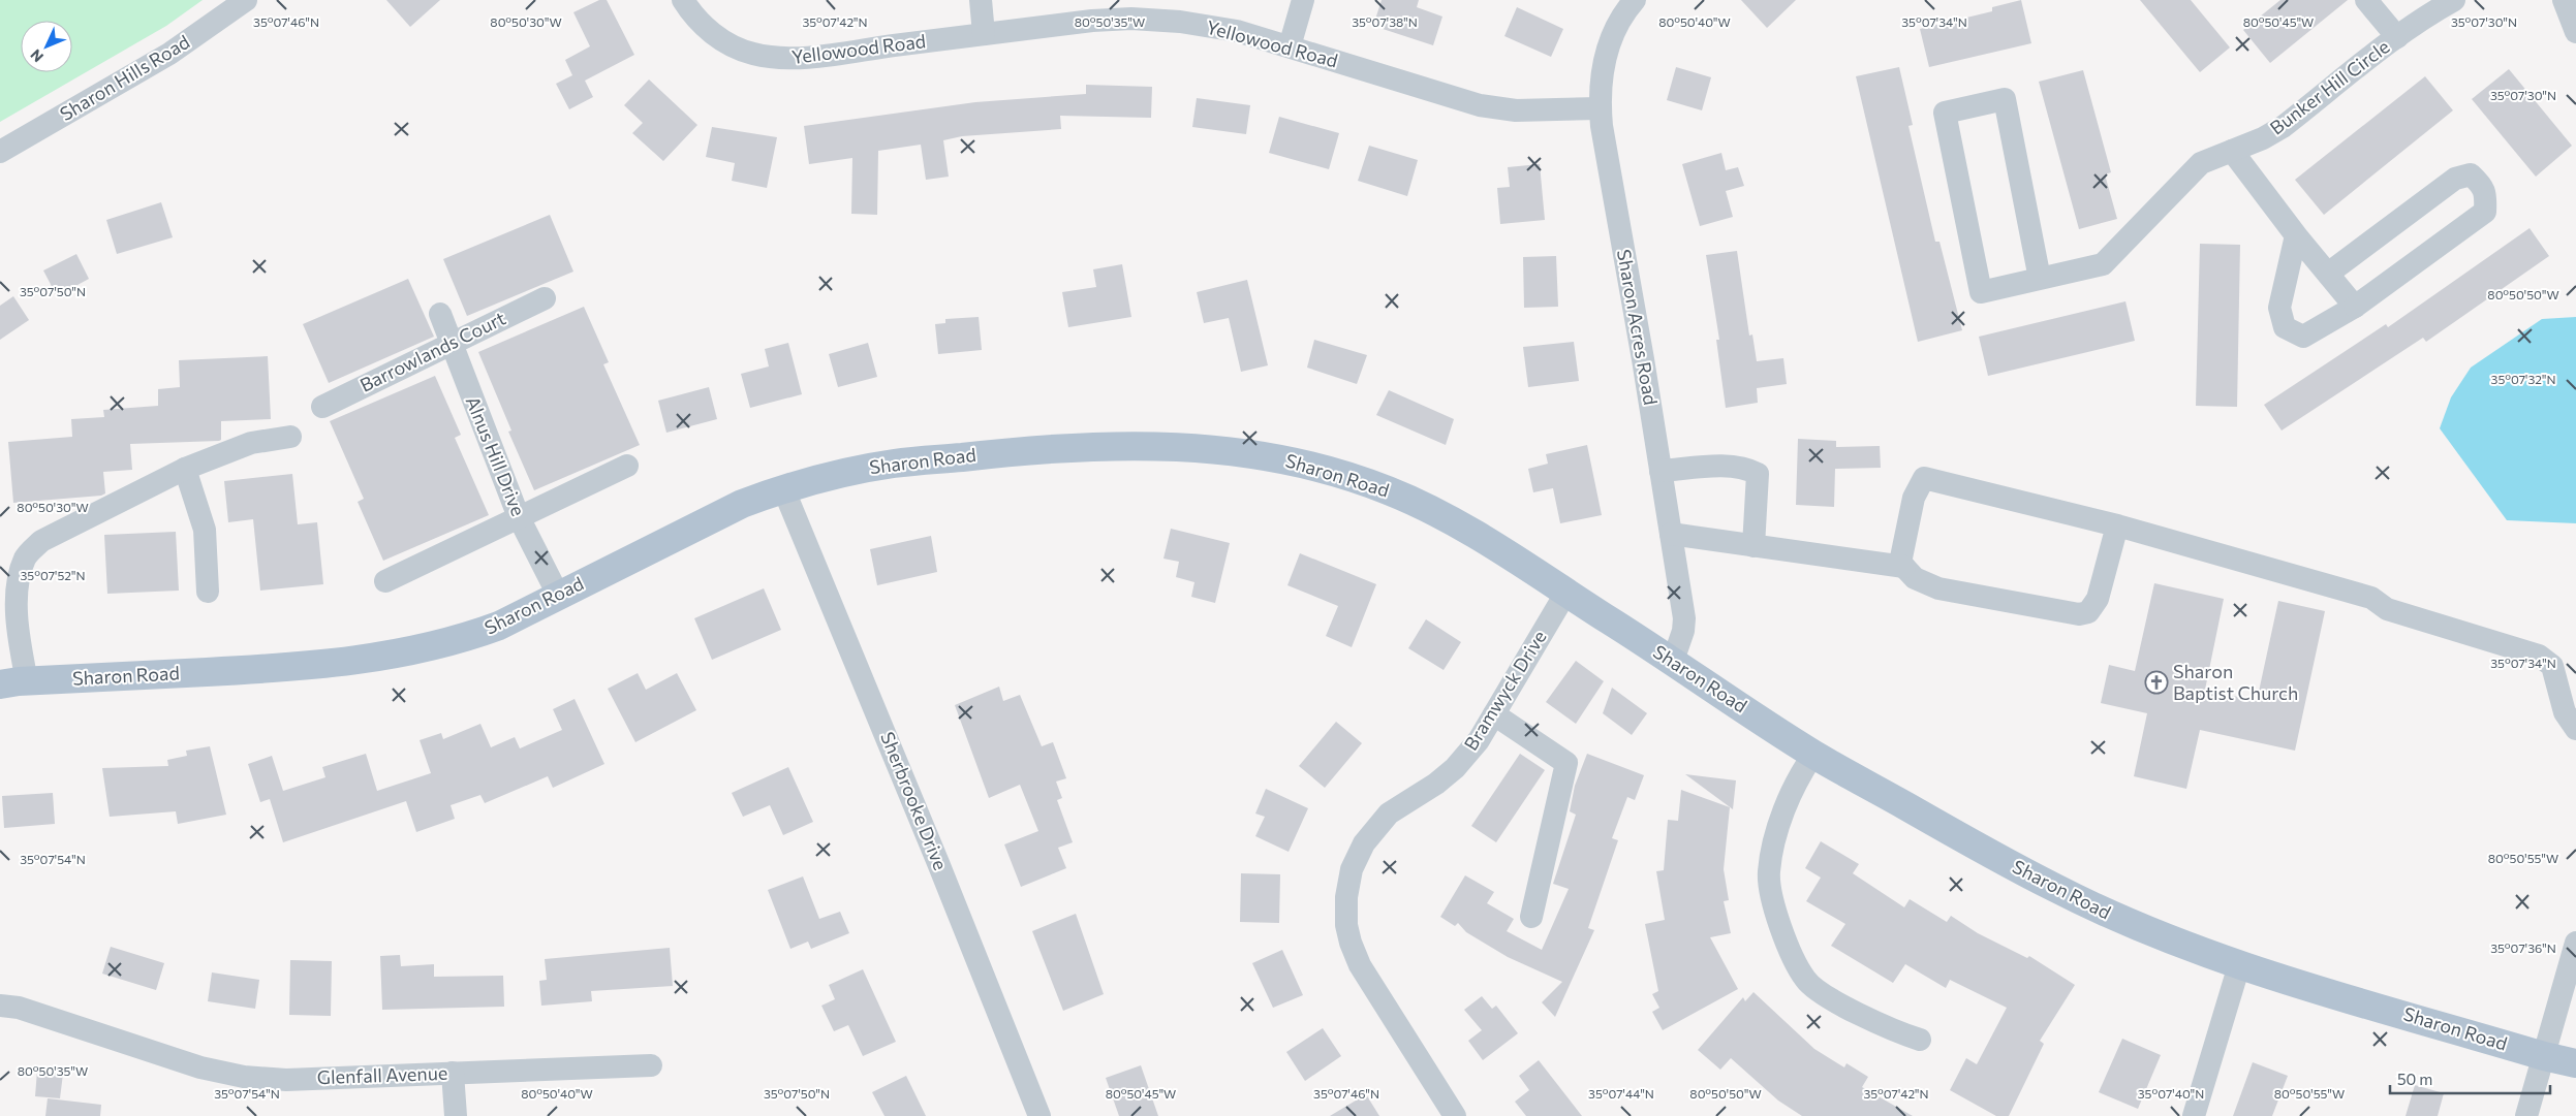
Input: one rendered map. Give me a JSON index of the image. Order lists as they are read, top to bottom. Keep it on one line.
{"streets":{"main road":["Sharon Road"],"street":["Yellowood Road","Sharon Hills Road","Bunker Hill Circle","Sharon Acres Road","Barrowlands Court","Alnus Hill Drive","Bramwyck Drive","Sherbrooke Drive","Glenfall Avenue"]},"crossings":[["Yellowood Road","Sharon Acres Road"],["Sharon Acres Road","Sharon Road"],["Barrowlands Court","Alnus Hill Drive"],["Alnus Hill Drive","Sharon Road"],["Sharon Road","Bramwyck Drive"],["Sharon Road","Sherbrooke Drive"]],"places":{"church":["Sharon Baptist Church"]},"scale_bar":"50 m","north":"bottom left","coordinates":["80°50'30\"W","80°50'35\"W","80°50'40\"W","80°50'45\"W","35°07'46\"N","35°07'42\"N","35°07'38\"N","35°07'34\"N","35°07'30\"N","35°07'50\"N","80°50'50\"W","35°07'32\"N","35°07'52\"N","80°50'55\"W","35°07'54\"N","35°07'36\"N","35°07'44\"N","35°07'40\"N"]}
